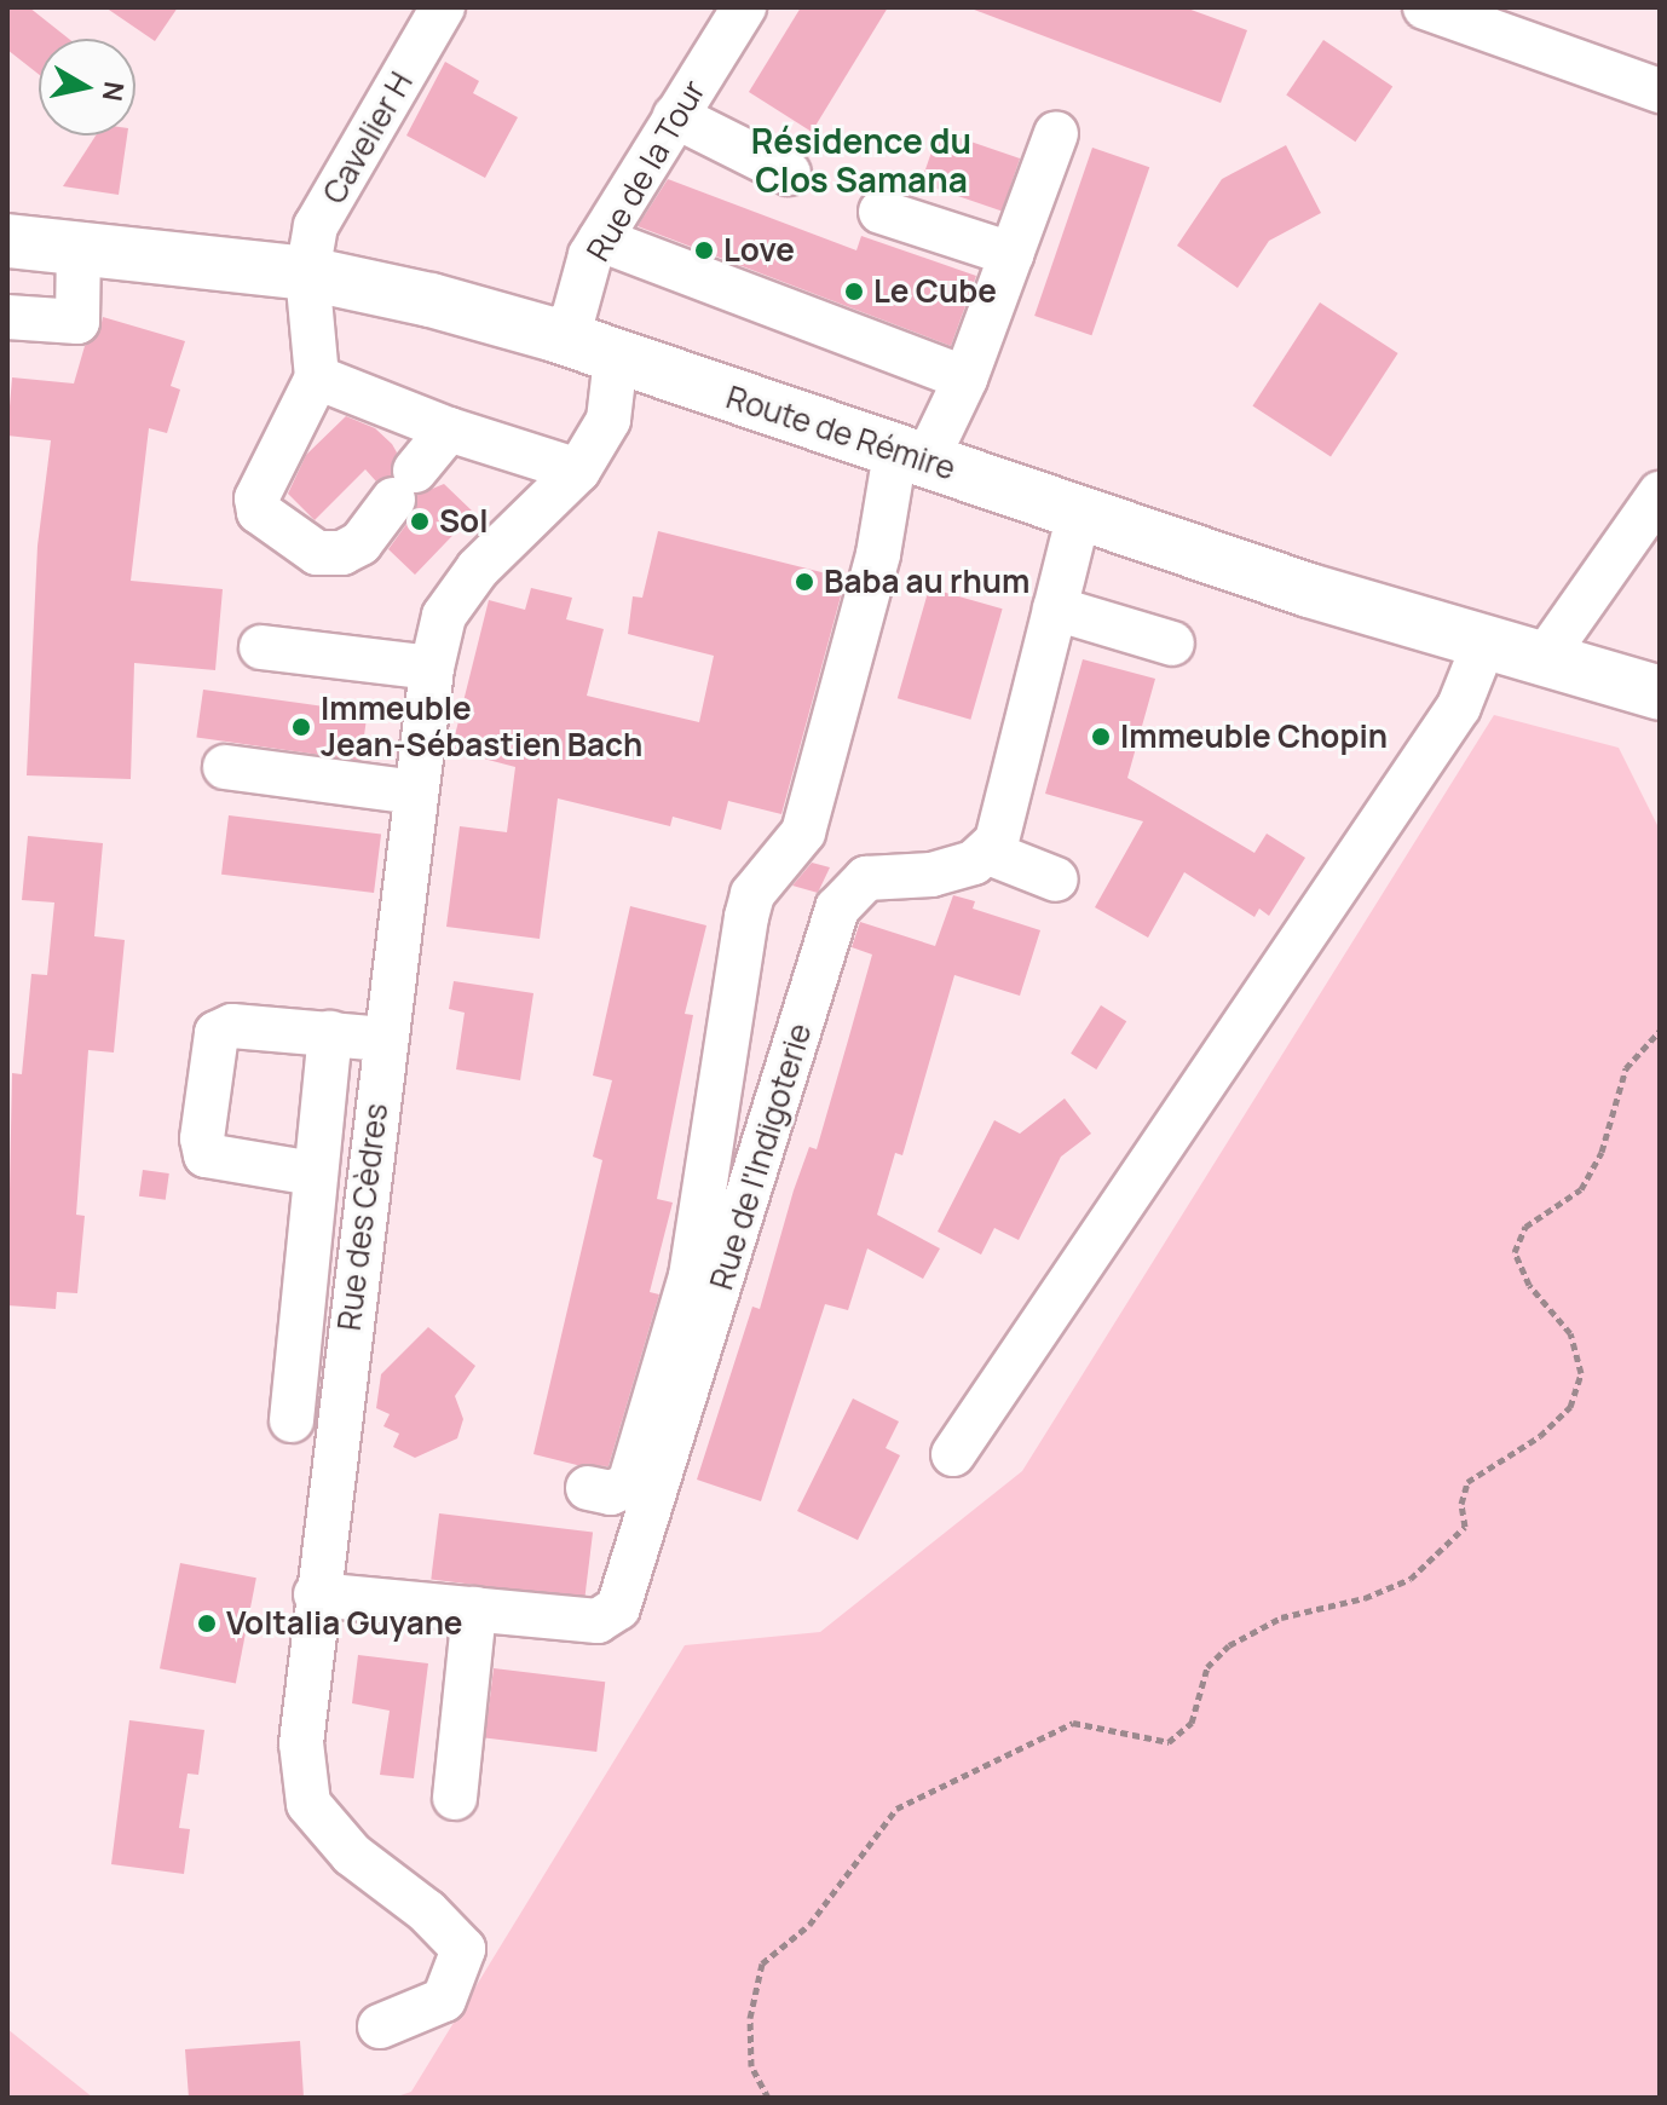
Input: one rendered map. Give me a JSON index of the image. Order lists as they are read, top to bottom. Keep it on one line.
{"streets":{"main road":["Route de Rémire"],"street":["Cavelier H","Rue de la Tour","Rue de l'Indigoterie","Rue des Cèdres"]},"crossings":[["Cavelier H","Route de Rémire"],["Rue de la Tour","Route de Rémire"],["Route de Rémire","Rue des Cèdres"],["Rue de l'Indigoterie","Rue des Cèdres"]],"districts":["Résidence du Clos Samana"],"places":["Love","Le Cube","Sol","Baba au rhum","Immeuble Jean-Sébastien Bach","Immeuble Chopin","Voltalia Guyane"],"north":"right"}
